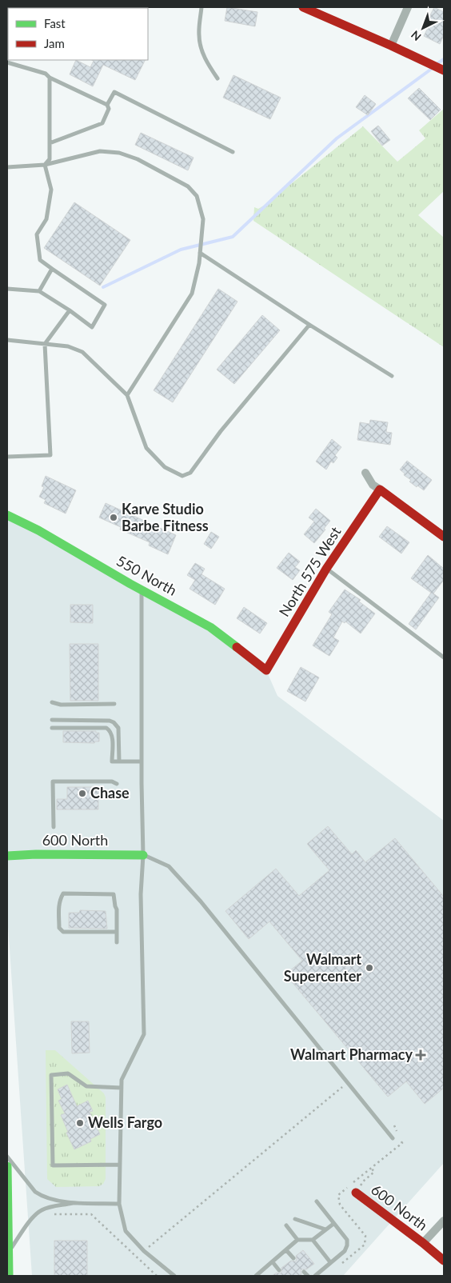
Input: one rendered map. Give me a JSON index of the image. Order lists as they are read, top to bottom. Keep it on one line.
{"streets":{"street":["North 575 West","550 North","600 North"]},"crossings":[["North 575 West","550 North"]],"places":{"other":["Karve Studio Barbe Fitness","Chase","Walmart Supercenter","Wells Fargo"],"health":["Walmart Pharmacy"]},"legend":["Fast","Jam"],"north":"bottom left"}
